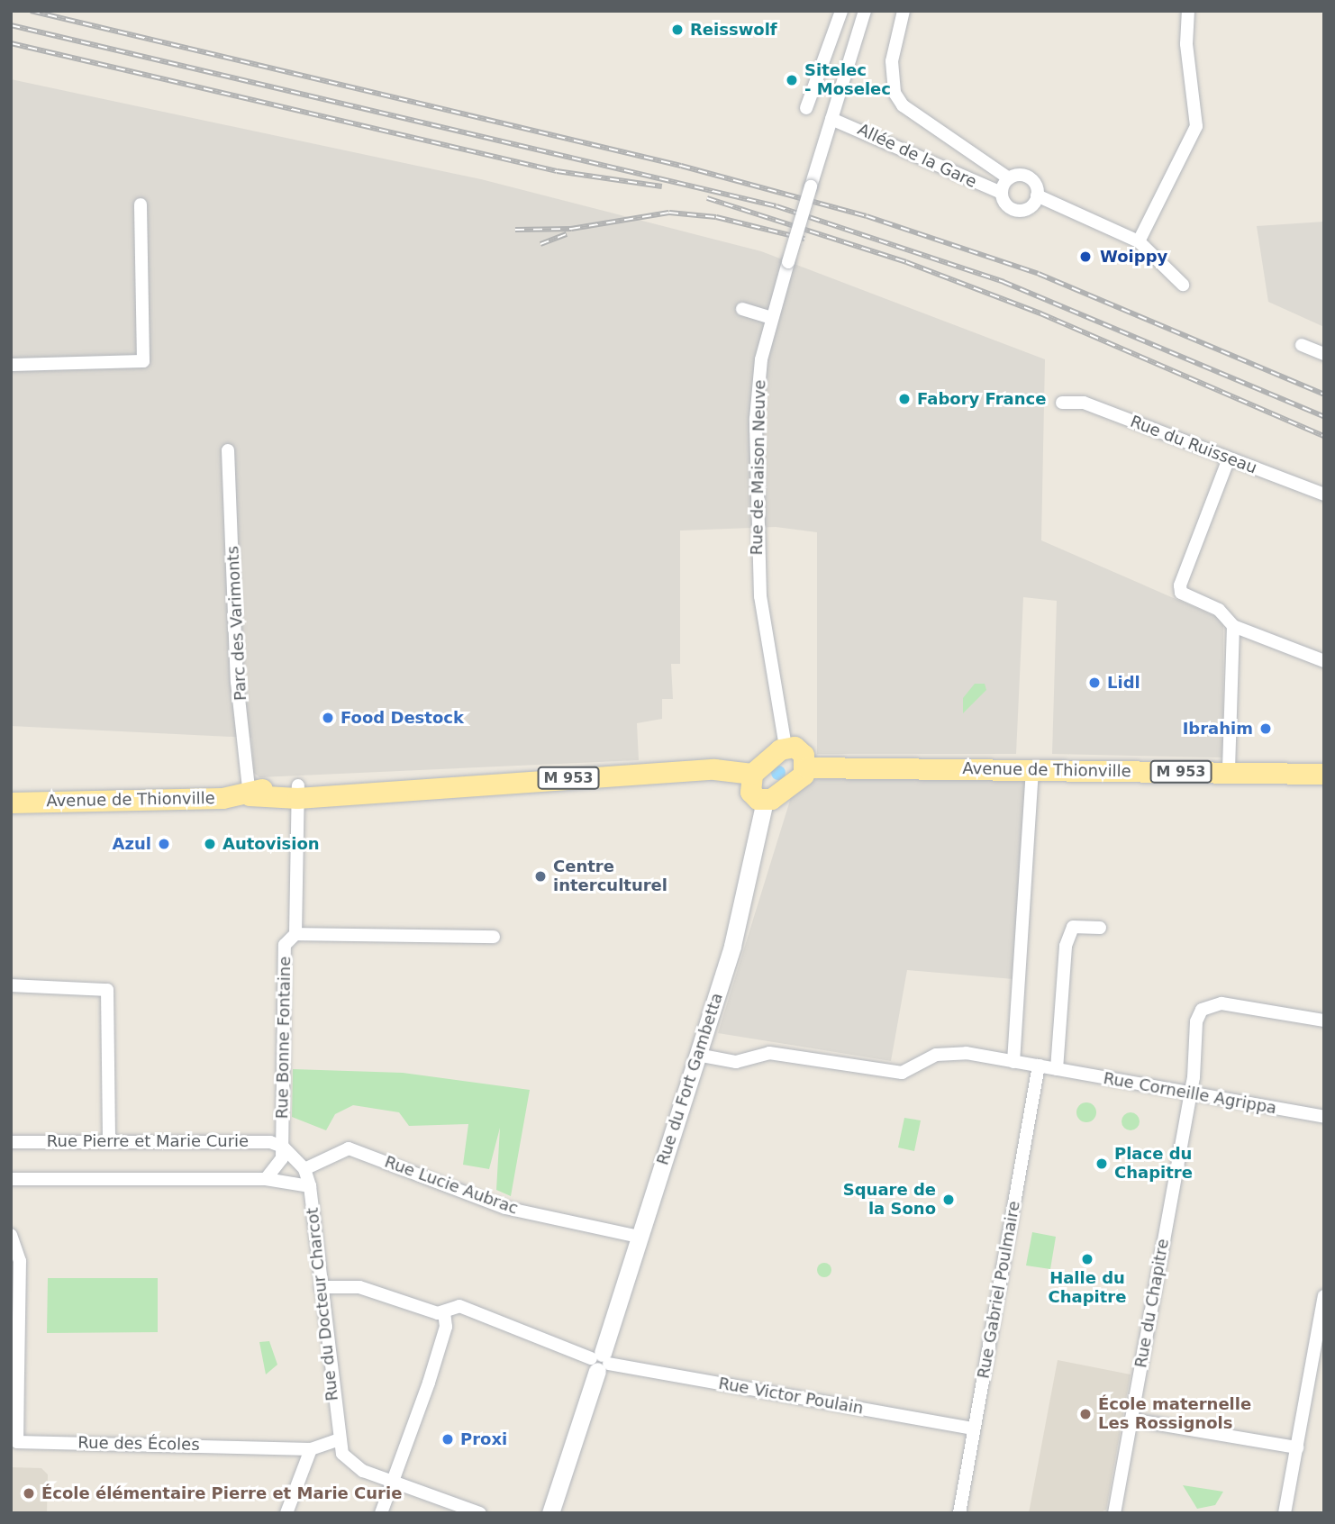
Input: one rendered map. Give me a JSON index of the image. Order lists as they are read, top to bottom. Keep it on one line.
{"streets":{"main road":["Avenue de Thionville","M 953"],"street":["Allée de la Gare","Rue du Ruisseau","Rue de Maison Neuve","Parc des Varimonts","Rue Bonne Fontaine","Rue du Fort Gambetta","Rue Corneille Agrippa","Rue Pierre et Marie Curie","Rue Lucie Aubrac","Rue Gabriel Poulmaire","Rue du Chapitre","Rue du Docteur Charcot","Rue Victor Poulain","Rue des Écoles"]},"crossings":[["Allée de la Gare","Rue de Maison Neuve"],["Parc des Varimonts","Avenue de Thionville"],["Rue Bonne Fontaine","Rue Pierre et Marie Curie"],["Rue du Fort Gambetta","Rue Corneille Agrippa"],["Rue du Fort Gambetta","Rue Lucie Aubrac"],["Rue du Fort Gambetta","Rue Victor Poulain"],["Rue Corneille Agrippa","Rue Gabriel Poulmaire"],["Rue Corneille Agrippa","Rue du Chapitre"],["Rue Lucie Aubrac","Rue du Docteur Charcot"],["Rue Gabriel Poulmaire","Rue Victor Poulain"],["Rue du Docteur Charcot","Rue Victor Poulain"],["Rue du Docteur Charcot","Rue des Écoles"]],"places":["Reisswolf","Sitelec - Moselec","Woippy","Fabory France","Lidl","Food Destock","Ibrahim","Azul","Autovision","Centre interculturel","Place du Chapitre","Square de la Sono","Halle du Chapitre","École maternelle Les Rossignols","Proxi","École élémentaire Pierre et Marie Curie"]}
